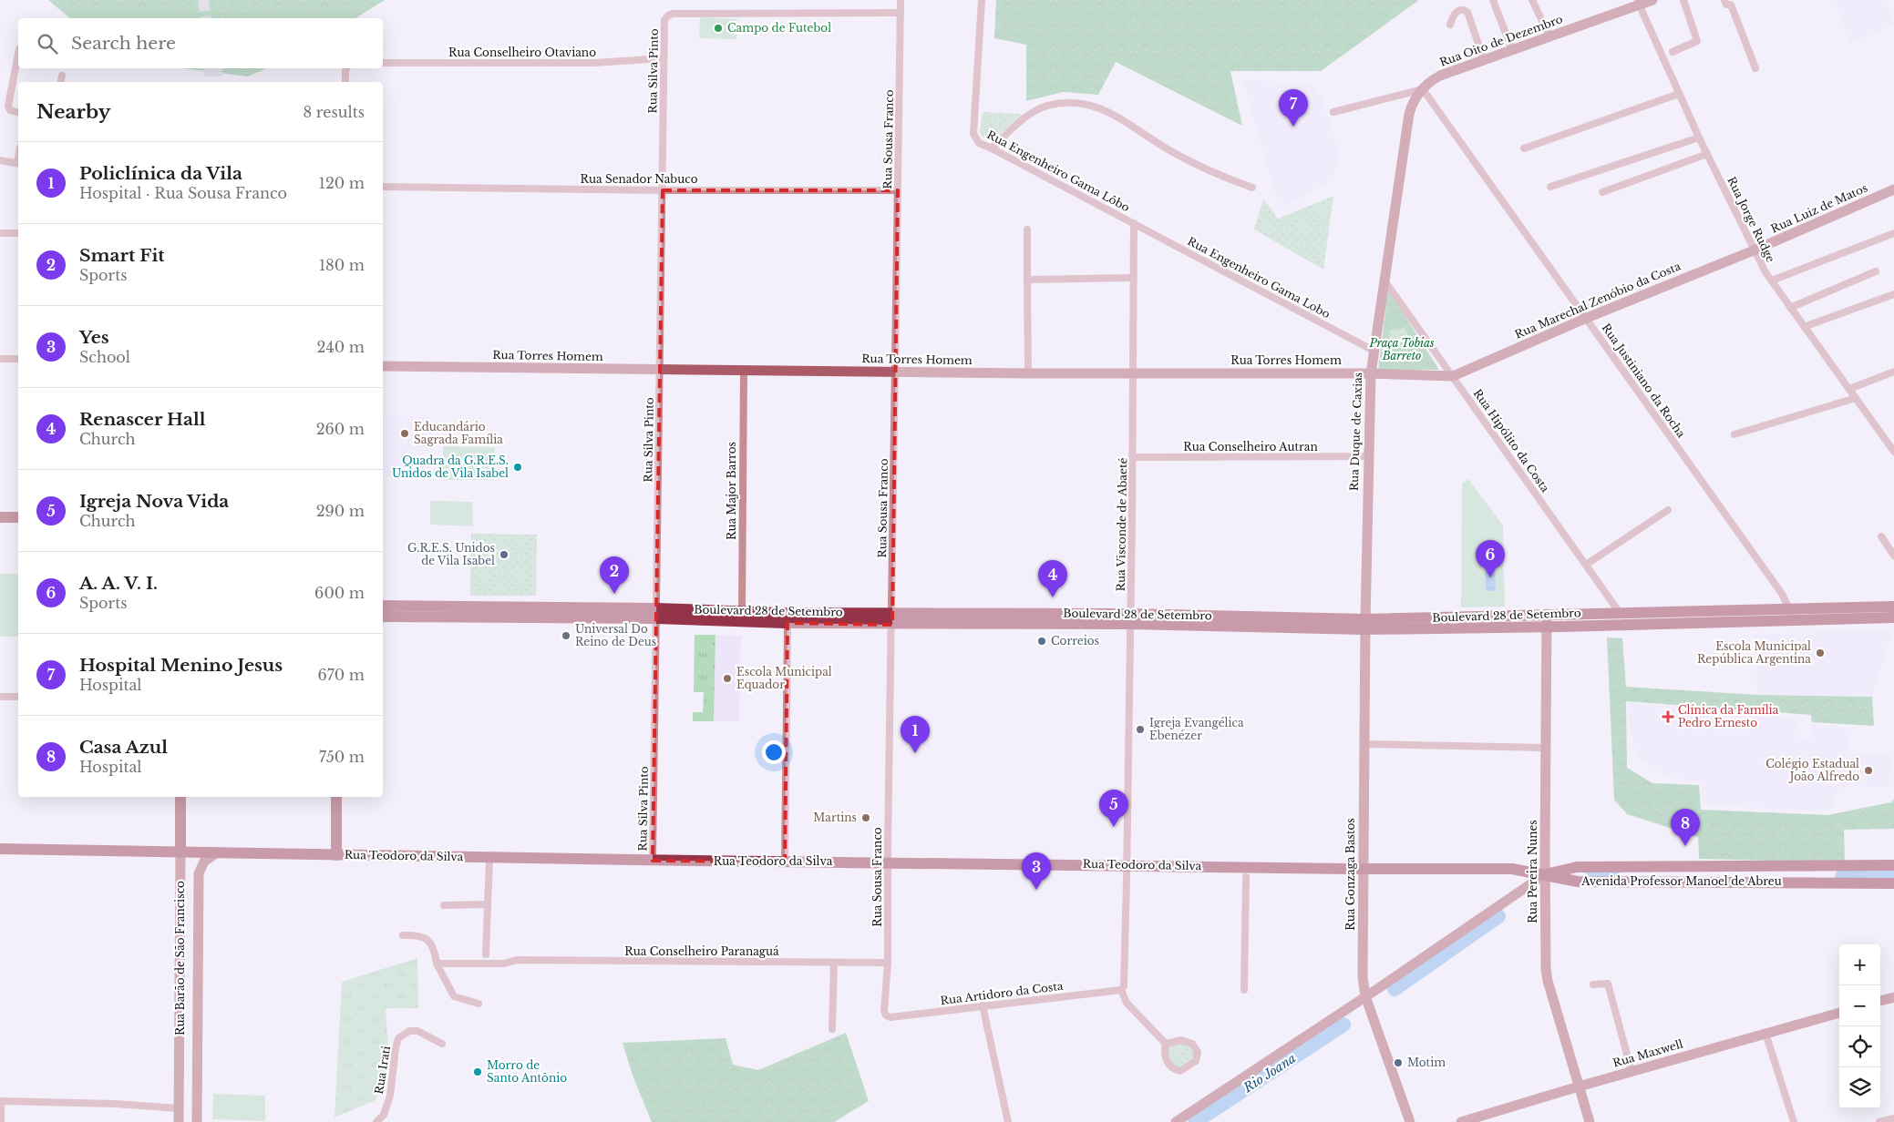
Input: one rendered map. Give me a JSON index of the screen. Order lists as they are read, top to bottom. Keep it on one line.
{"streets":{"main road":["Boulevard 28 de Setembro","Rua Teodoro da Silva","Avenida Professor Manoel de Abreu","Rua Barão de São Francisco"],"street":["Rua Oito de Dezembro","Rua Conselheiro Otaviano","Rua Silva Pinto","Rua Sousa Franco","Rua Engenheiro Gama Lôbo","Rua Senador Nabuco","Rua Luiz de Matos","Rua Jorge Rudge","Rua Engenheiro Gama Lobo","Rua Marechal Zenóbio da Costa","Rua Torres Homem","Rua Justiniano da Rocha","Rua Duque de Caxias","Rua Hipólito da Costa","Rua Conselheiro Autran","Rua Major Barros","Rua Visconde de Abaeté","Rua Pereira Nunes","Rua Gonzaga Bastos","Rua Conselheiro Paranaguá","Rua Artidoro da Costa","Rua Maxwell","Rua Irati"]},"crossings":[["Rua Oito de Dezembro","Rua Jorge Rudge"],["Rua Oito de Dezembro","Rua Justiniano da Rocha"],["Rua Oito de Dezembro","Rua Duque de Caxias"],["Rua Conselheiro Otaviano","Rua Silva Pinto"],["Rua Silva Pinto","Rua Sousa Franco"],["Rua Silva Pinto","Rua Senador Nabuco"],["Rua Silva Pinto","Rua Torres Homem"],["Rua Silva Pinto","Boulevard 28 de Setembro"],["Rua Silva Pinto","Rua Teodoro da Silva"],["Rua Sousa Franco","Rua Senador Nabuco"],["Rua Sousa Franco","Rua Torres Homem"],["Rua Sousa Franco","Boulevard 28 de Setembro"],["Rua Sousa Franco","Rua Teodoro da Silva"],["Rua Sousa Franco","Rua Conselheiro Paranaguá"],["Rua Sousa Franco","Rua Artidoro da Costa"],["Rua Engenheiro Gama Lôbo","Rua Engenheiro Gama Lobo"],["Rua Engenheiro Gama Lôbo","Rua Visconde de Abaeté"],["Rua Luiz de Matos","Rua Jorge Rudge"],["Rua Luiz de Matos","Rua Marechal Zenóbio da Costa"],["Rua Jorge Rudge","Rua Marechal Zenóbio da Costa"],["Rua Engenheiro Gama Lobo","Rua Duque de Caxias"],["Rua Engenheiro Gama Lobo","Rua Visconde de Abaeté"],["Rua Marechal Zenóbio da Costa","Rua Torres Homem"],["Rua Marechal Zenóbio da Costa","Rua Justiniano da Rocha"],["Rua Marechal Zenóbio da Costa","Rua Hipólito da Costa"],["Rua Torres Homem","Rua Duque de Caxias"],["Rua Torres Homem","Rua Hipólito da Costa"],["Rua Torres Homem","Rua Major Barros"],["Rua Torres Homem","Rua Visconde de Abaeté"],["Rua Justiniano da Rocha","Rua Duque de Caxias"],["Rua Justiniano da Rocha","Boulevard 28 de Setembro"],["Rua Duque de Caxias","Rua Hipólito da Costa"],["Rua Duque de Caxias","Rua Conselheiro Autran"],["Rua Duque de Caxias","Boulevard 28 de Setembro"],["Rua Duque de Caxias","Rua Gonzaga Bastos"],["Rua Hipólito da Costa","Boulevard 28 de Setembro"],["Rua Conselheiro Autran","Rua Visconde de Abaeté"],["Rua Major Barros","Boulevard 28 de Setembro"],["Rua Visconde de Abaeté","Boulevard 28 de Setembro"],["Rua Visconde de Abaeté","Rua Teodoro da Silva"],["Rua Visconde de Abaeté","Rua Artidoro da Costa"],["Boulevard 28 de Setembro","Rua Pereira Nunes"],["Boulevard 28 de Setembro","Rua Gonzaga Bastos"],["Rua Teodoro da Silva","Rua Pereira Nunes"],["Rua Teodoro da Silva","Rua Gonzaga Bastos"],["Rua Teodoro da Silva","Avenida Professor Manoel de Abreu"],["Rua Teodoro da Silva","Rua Barão de São Francisco"],["Rua Pereira Nunes","Avenida Professor Manoel de Abreu"],["Rua Pereira Nunes","Rua Maxwell"]],"water":["Rio Joana"],"parks":["Praça Tobias Barreto"],"places":{"other":["Campo de Futebol","Educandário Sagrada Família","Quadra da G.R.E.S. Unidos de Vila Isabel","G.R.E.S. Unidos de Vila Isabel","Universal Do Reino de Deus","Correios","Escola Municipal República Argentina","Escola Municipal Equador","Igreja Evangélica Ebenézer","Colégio Estadual João Alfredo","Martins","Motim","Morro de Santo Antônio"],"health":["Clínica da Família Pedro Ernesto"]},"page":{"search":"Search here","heading":["Nearby","8 results"],"pins":["7","6","2","4","1","5","8","3"],"list":[{"mark":"1","name":"Policlínica da Vila","note":"Hospital · Rua Sousa Franco","value":"120 m"},{"mark":"2","name":"Smart Fit","note":"Sports","value":"180 m"},{"mark":"3","name":"Yes","note":"School","value":"240 m"},{"mark":"4","name":"Renascer Hall","note":"Church","value":"260 m"},{"mark":"5","name":"Igreja Nova Vida","note":"Church","value":"290 m"},{"mark":"6","name":"A. A. V. I.","note":"Sports","value":"600 m"},{"mark":"7","name":"Hospital Menino Jesus","note":"Hospital","value":"670 m"},{"mark":"8","name":"Casa Azul","note":"Hospital","value":"750 m"}],"map_buttons":["+","−"]}}
